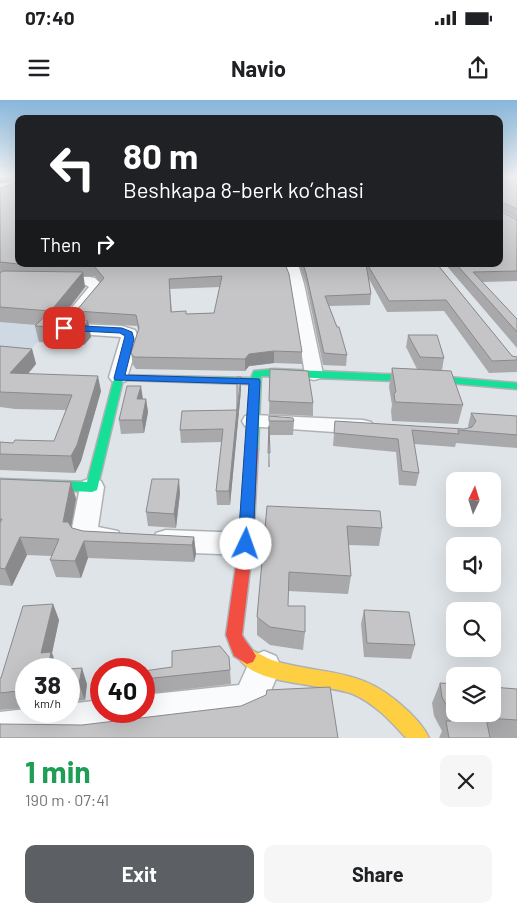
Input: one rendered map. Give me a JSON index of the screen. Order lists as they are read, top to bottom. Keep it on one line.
{"north":"top","page":{"status":"07:40","header":"Navio","turn":["80 m","Beshkapa 8-berk koʼchasi"],"then":"Then","speed":"38 km/h","limit":"40","heading":["1 min","190 m · 07:41"],"buttons":["Exit","Share"]}}
